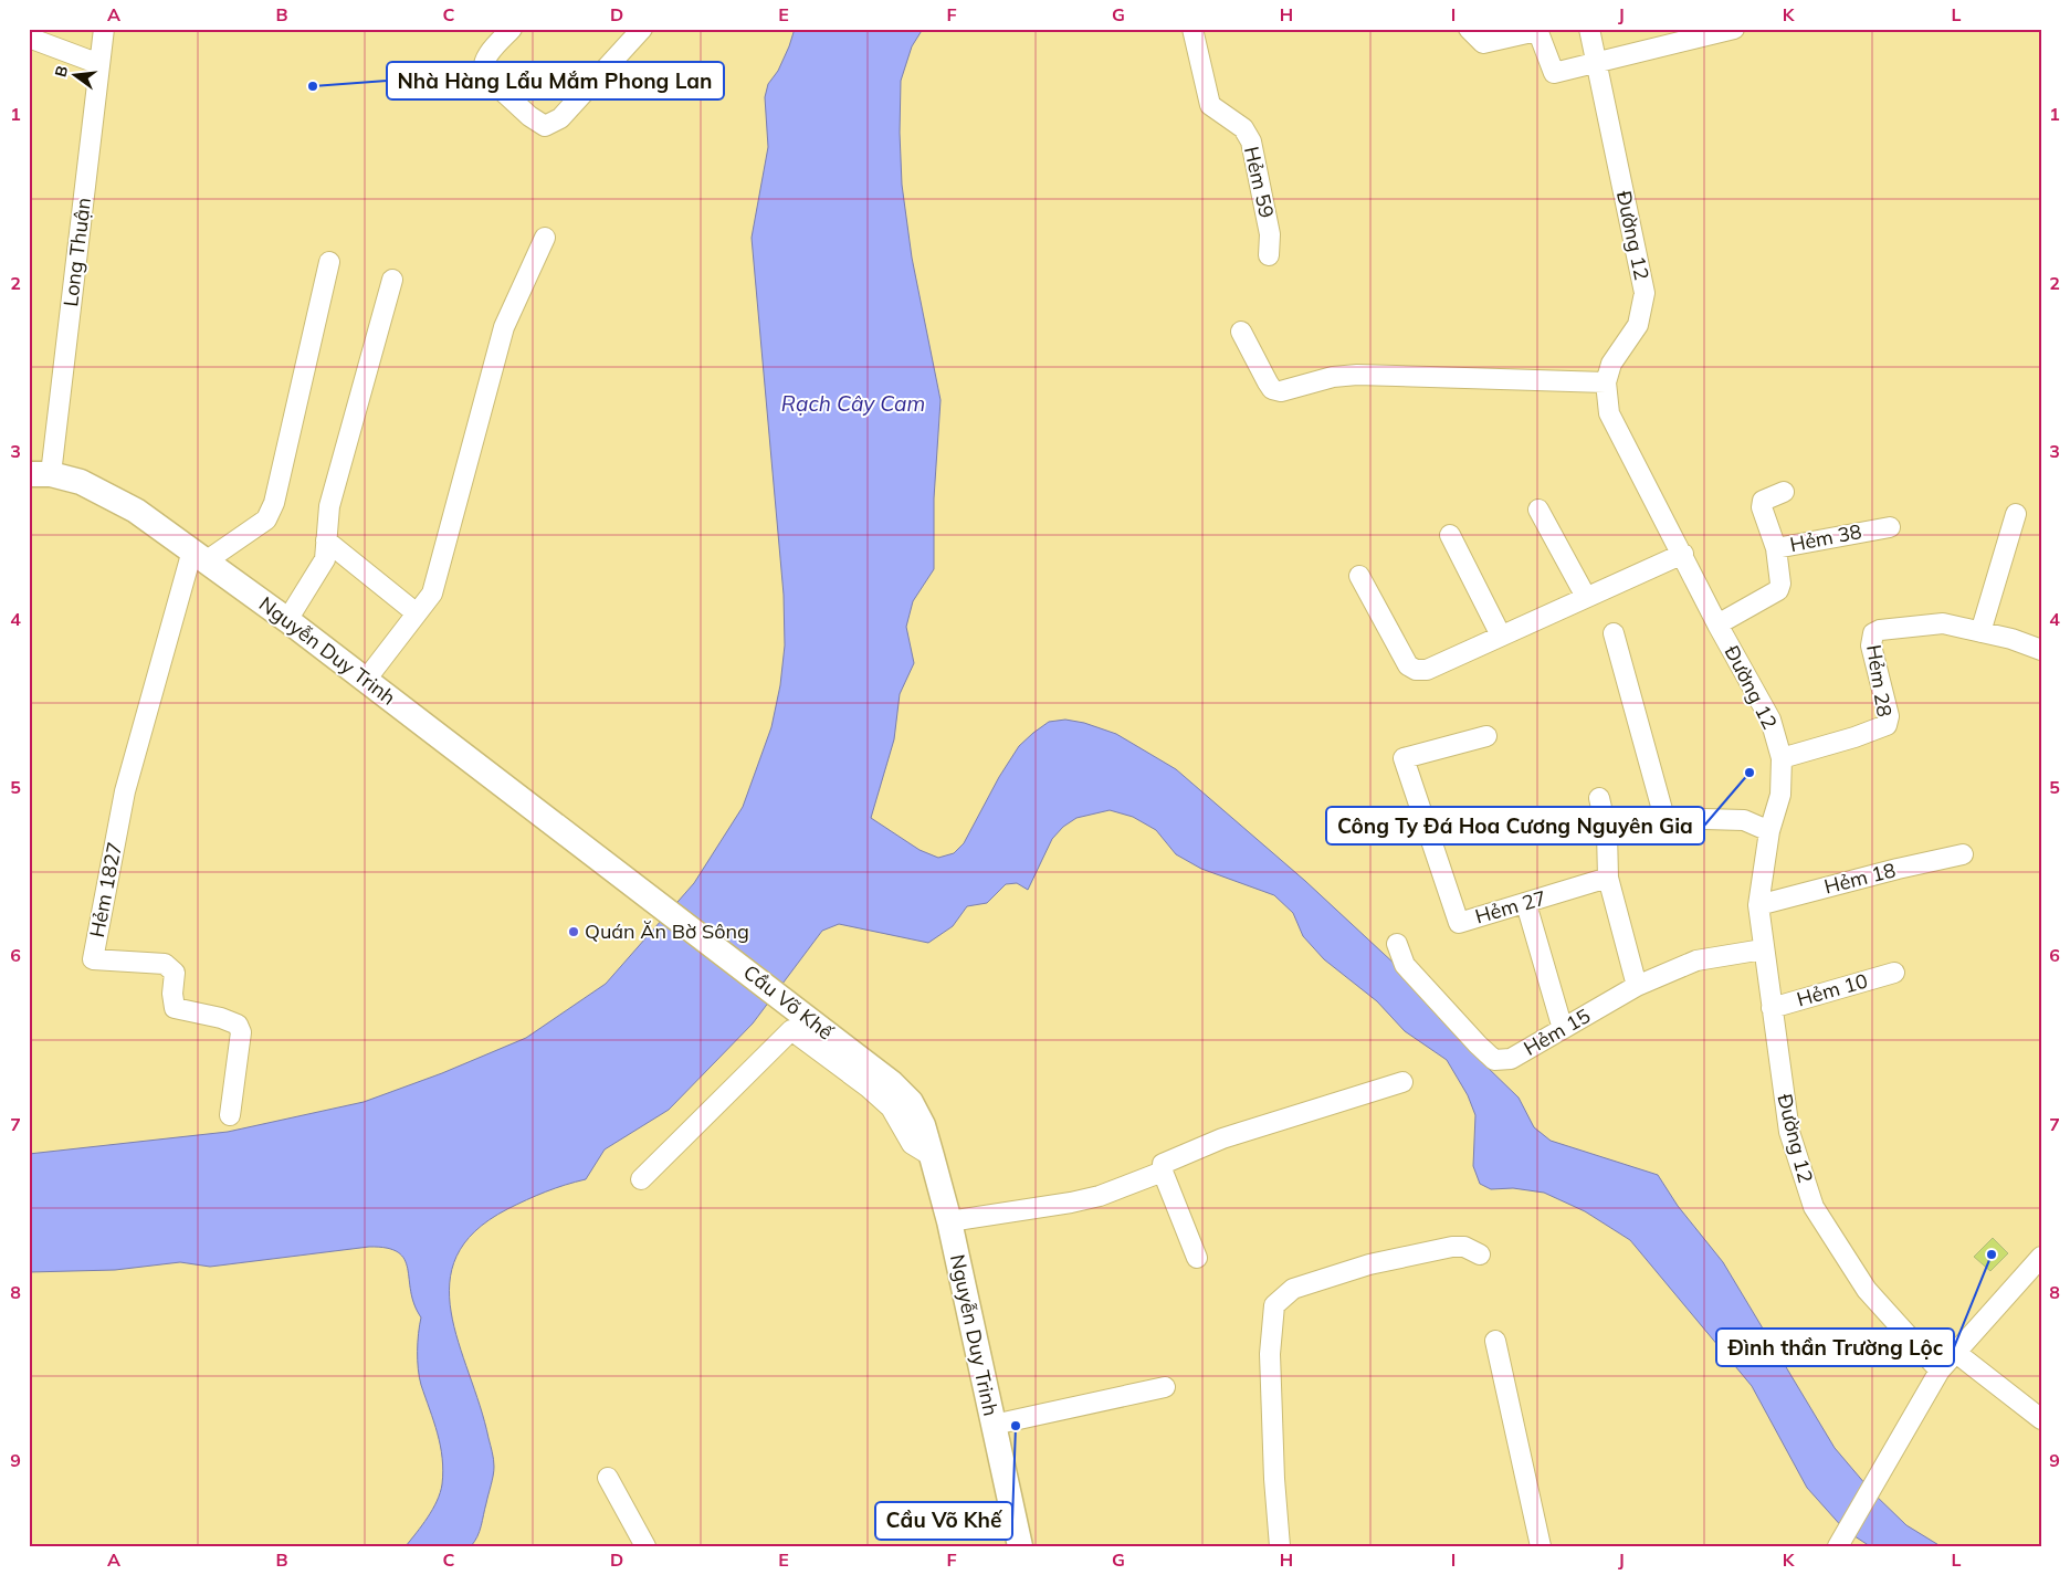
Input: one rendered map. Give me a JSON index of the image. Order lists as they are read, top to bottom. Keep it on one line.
{"streets":{"main road":["Nguyễn Duy Trinh","Cầu Võ Khế"],"street":["Hẻm 59","Đường 12","Long Thuận","Hẻm 38","Hẻm 28","Hẻm 18","Hẻm 1827","Hẻm 27","Hẻm 10","Hẻm 15"]},"crossings":[["Đường 12","Hẻm 38"],["Đường 12","Hẻm 28"],["Đường 12","Hẻm 18"],["Đường 12","Hẻm 10"],["Đường 12","Hẻm 15"],["Long Thuận","Nguyễn Duy Trinh"],["Nguyễn Duy Trinh","Hẻm 1827"],["Nguyễn Duy Trinh","Cầu Võ Khế"]],"water":["Rạch Cây Cam"],"places":["Nhà Hàng Lẩu Mắm Phong Lan","Công Ty Đá Hoa Cương Nguyên Gia","Quán Ăn Bờ Sông","Đình thần Trường Lộc","Cầu Võ Khế"],"north":"left","grid":{"columns":["A","B","C","D","E","F","G","H","I","J","K","L"],"rows":["1","2","3","4","5","6","7","8","9"]}}
